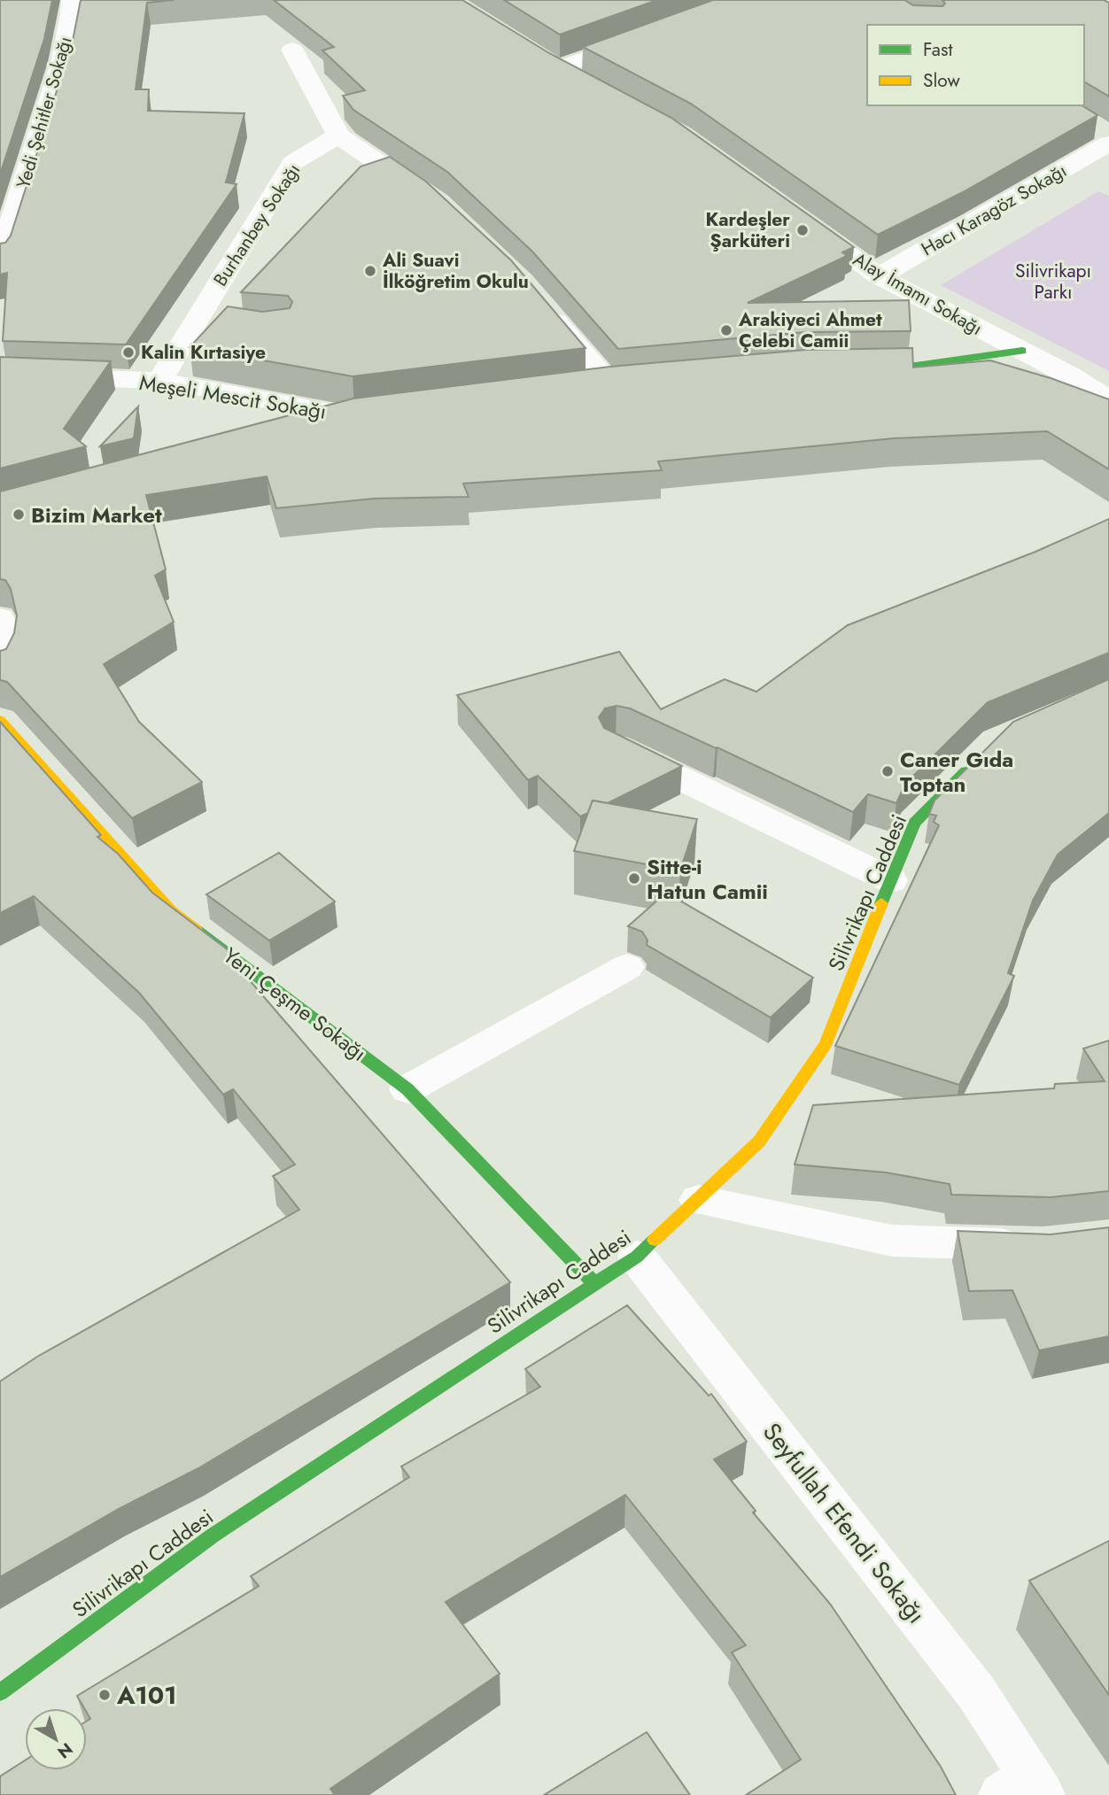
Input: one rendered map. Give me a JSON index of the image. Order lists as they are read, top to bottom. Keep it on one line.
{"streets":{"main road":["Silivrikapı Caddesi","Yeni Çeşme Sokağı"],"street":["Yedi Şehitler Sokağı","Hacı Karagöz Sokağı","Burhanbey Sokağı","Alay İmamı Sokağı","Meşeli Mescit Sokağı","Seyfullah Efendi Sokağı"]},"crossings":[["Hacı Karagöz Sokağı","Alay İmamı Sokağı"],["Burhanbey Sokağı","Meşeli Mescit Sokağı"],["Silivrikapı Caddesi","Yeni Çeşme Sokağı"],["Silivrikapı Caddesi","Seyfullah Efendi Sokağı"]],"parks":["Silivrikapı Parkı"],"places":["Kardeşler Şarküteri","Ali Suavi İlköğretim Okulu","Arakiyeci Ahmet Çelebi Camii","Kalin Kırtasiye","Bizim Market","Caner Gıda Toptan","Sitte-i Hatun Camii","A101"],"legend":["Fast","Slow"],"north":"bottom right"}
